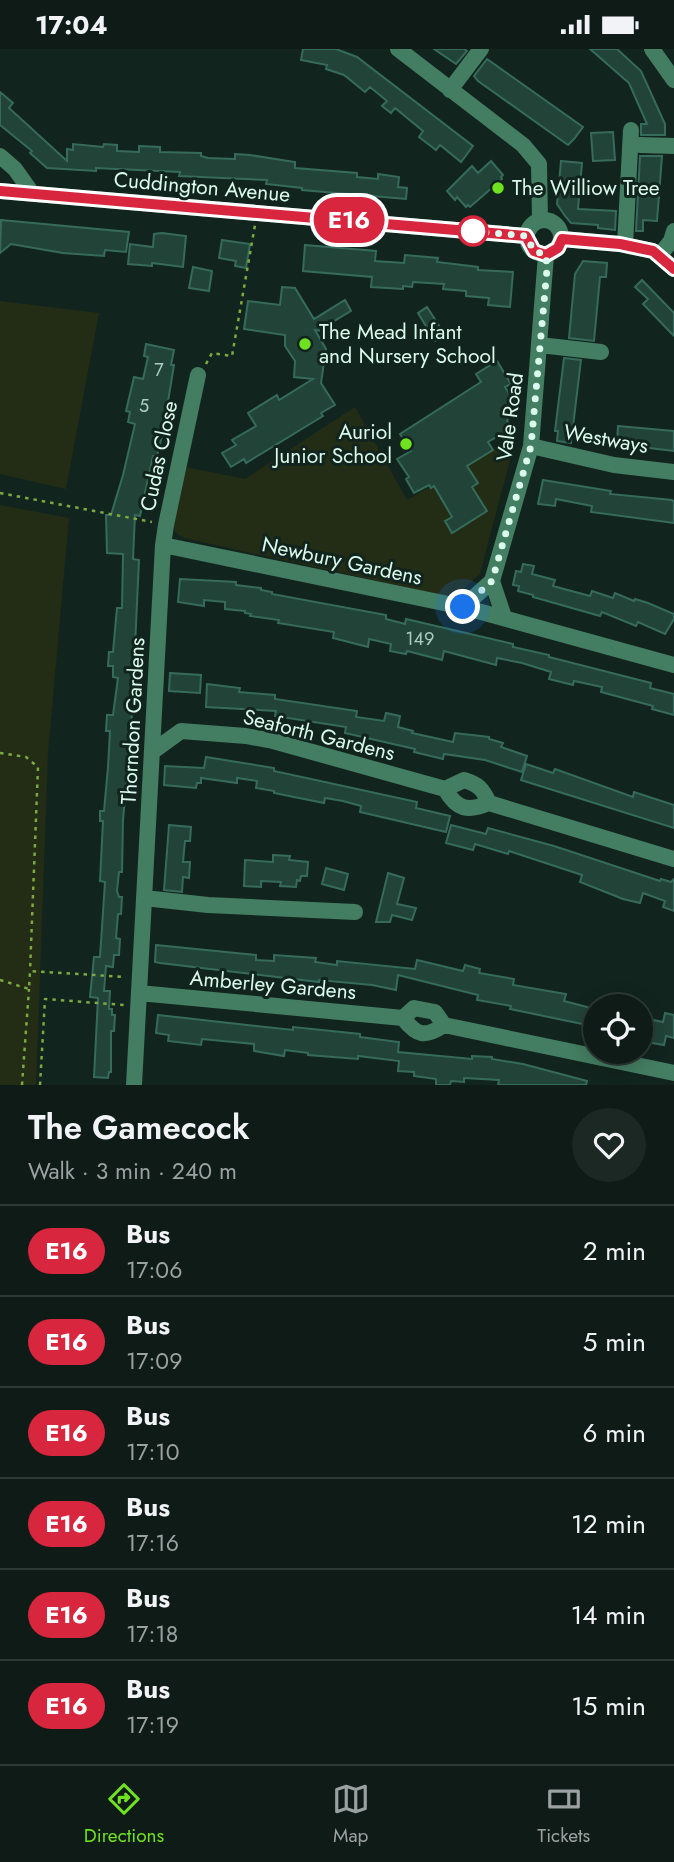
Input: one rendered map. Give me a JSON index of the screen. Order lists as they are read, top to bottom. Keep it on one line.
{"streets":{"street":["Cuddington Avenue","Vale Road","Westways","Cudas Close","Newbury Gardens","Thorndon Gardens","Seaforth Gardens","Amberley Gardens"]},"crossings":[["Cuddington Avenue","Vale Road"],["Vale Road","Westways"],["Cudas Close","Newbury Gardens"],["Cudas Close","Thorndon Gardens"],["Newbury Gardens","Thorndon Gardens"],["Thorndon Gardens","Amberley Gardens"]],"places":["The Williow Tree","The Mead Infant and Nursery School","Auriol Junior School"],"lines":["bus line E16"],"house_numbers":["7","5","149"],"page":{"status":"17:04","on_map":"E16","heading":["The Gamecock","Walk · 3 min · 240 m"],"list":[{"mark":"E16","name":"Bus","note":"17:06","value":"2 min"},{"mark":"E16","name":"Bus","note":"17:09","value":"5 min"},{"mark":"E16","name":"Bus","note":"17:10","value":"6 min"},{"mark":"E16","name":"Bus","note":"17:16","value":"12 min"},{"mark":"E16","name":"Bus","note":"17:18","value":"14 min"},{"mark":"E16","name":"Bus","note":"17:19","value":"15 min"}],"tabs":["Directions","Map","Tickets"]}}
